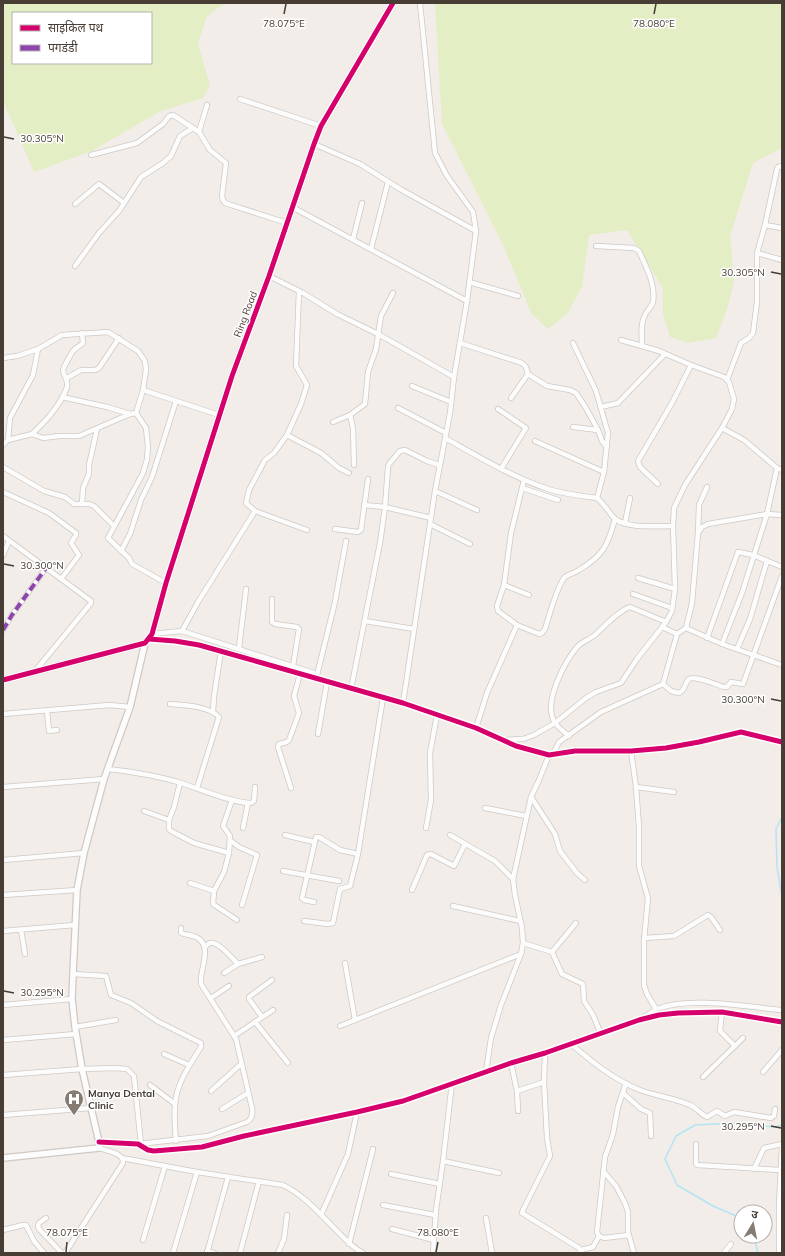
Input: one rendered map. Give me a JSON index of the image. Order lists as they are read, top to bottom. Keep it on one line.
{"streets":{"street":["Ring Road"]},"places":{"hospital":["Manya Dental Clinic"]},"legend":["साइकिल पथ","पगडंडी"],"north":"top","coordinates":["78.075°E","78.080°E","30.305°N","30.300°N","30.295°N"]}
